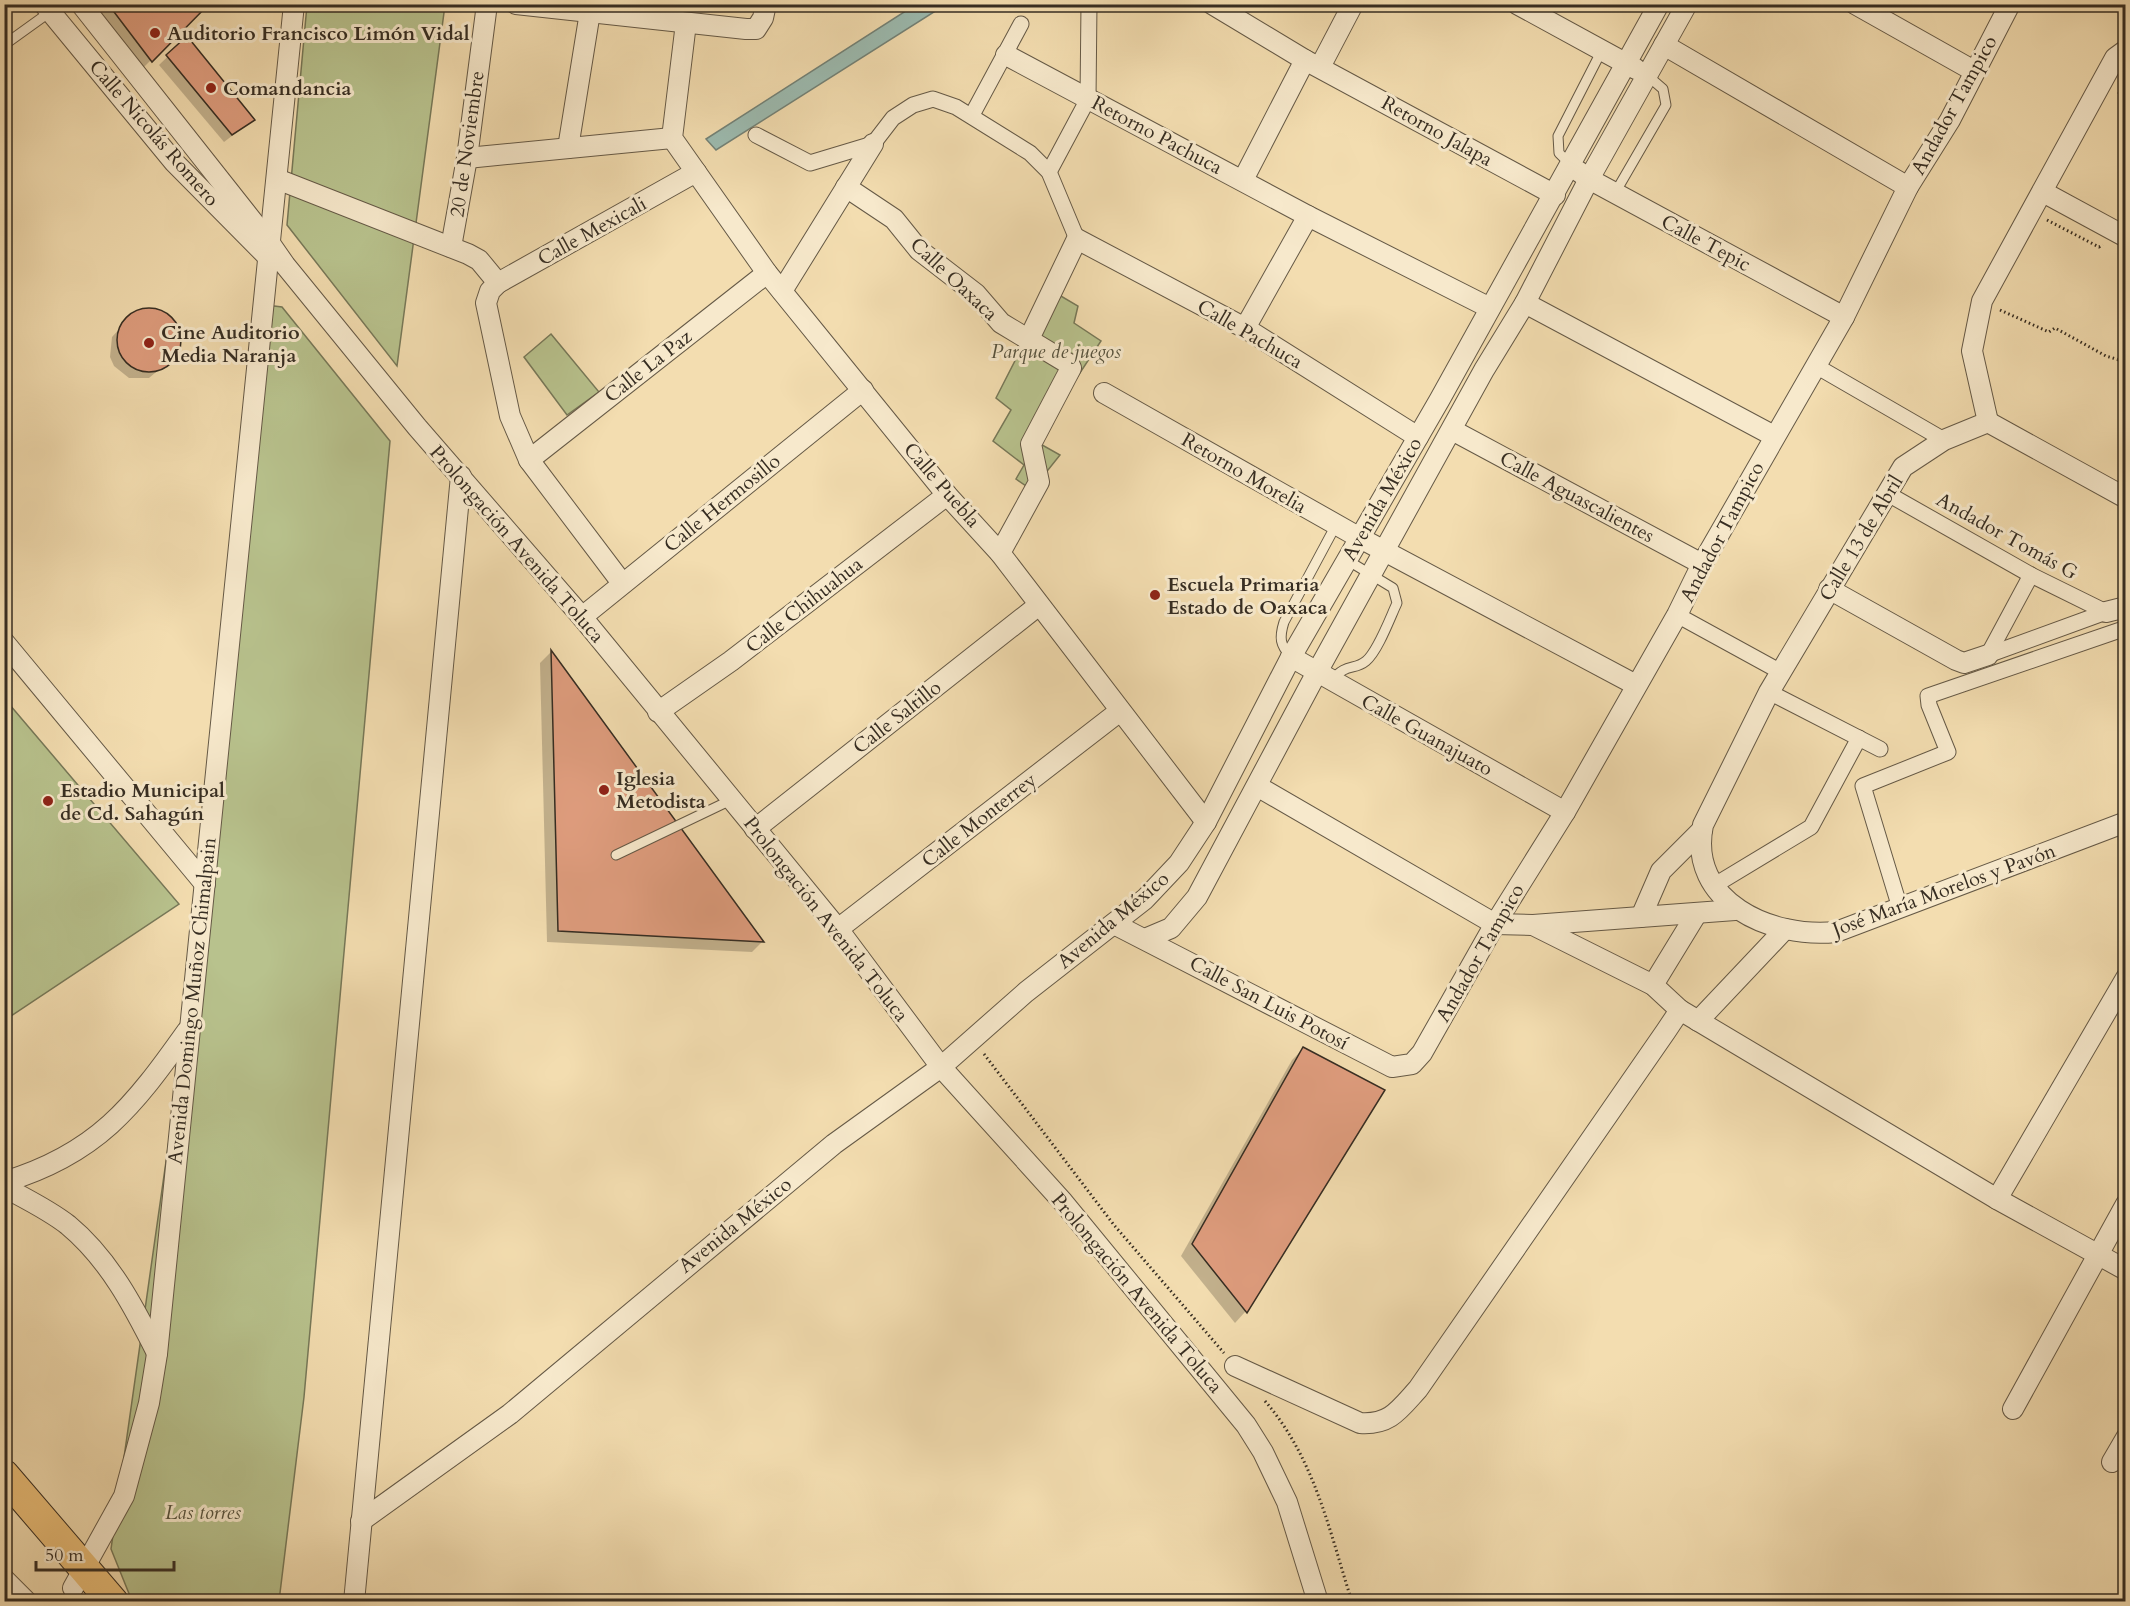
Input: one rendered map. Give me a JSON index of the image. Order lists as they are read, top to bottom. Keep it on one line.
{"streets":{"street":["Andador Tampico","Retorno Jalapa","Calle Nicolás Romero","Retorno Pachuca","20 de Noviembre","Calle Mexicali","Calle Tepic","Calle Oaxaca","Calle Pachuca","Calle La Paz","Retorno Morelia","Calle Puebla","Calle Aguascalientes","Avenida México","Calle Hermosillo","Andador Tomás G","Calle 13 de Abril","Prolongación Avenida Toluca","Calle Chihuahua","Calle Saltillo","Calle Guanajuato","Calle Monterrey","José María Morelos y Pavón","Avenida Domingo Muñoz Chimalpain","Calle San Luis Potosí"]},"crossings":[["Andador Tampico","Calle Tepic"],["Andador Tampico","Calle Aguascalientes"],["Andador Tampico","Calle Guanajuato"],["Andador Tampico","Calle San Luis Potosí"],["Retorno Jalapa","Avenida México"],["Calle Nicolás Romero","Prolongación Avenida Toluca"],["Calle Nicolás Romero","Avenida Domingo Muñoz Chimalpain"],["Retorno Pachuca","Avenida México"],["Calle Mexicali","Calle Puebla"],["Calle Tepic","Avenida México"],["Calle Oaxaca","Calle Puebla"],["Calle Pachuca","Avenida México"],["Calle La Paz","Calle Puebla"],["Retorno Morelia","Avenida México"],["Calle Puebla","Avenida México"],["Calle Puebla","Calle Hermosillo"],["Calle Puebla","Calle Chihuahua"],["Calle Puebla","Calle Saltillo"],["Calle Puebla","Calle Monterrey"],["Calle Aguascalientes","Avenida México"],["Avenida México","Prolongación Avenida Toluca"],["Avenida México","Calle Guanajuato"],["Avenida México","Calle San Luis Potosí"],["Calle Hermosillo","Prolongación Avenida Toluca"],["Andador Tomás G","Calle 13 de Abril"],["Calle 13 de Abril","José María Morelos y Pavón"],["Prolongación Avenida Toluca","Calle Chihuahua"],["Prolongación Avenida Toluca","Calle Saltillo"],["Prolongación Avenida Toluca","Calle Monterrey"],["Prolongación Avenida Toluca","Avenida Domingo Muñoz Chimalpain"]],"parks":["Parque de juegos","Las torres"],"places":["Auditorio Francisco Limón Vidal","Comandancia","Cine Auditorio Media Naranja","Escuela Primaria Estado de Oaxaca","Iglesia Metodista","Estadio Municipal de Cd. Sahagún"],"scale_bar":"50 m"}
